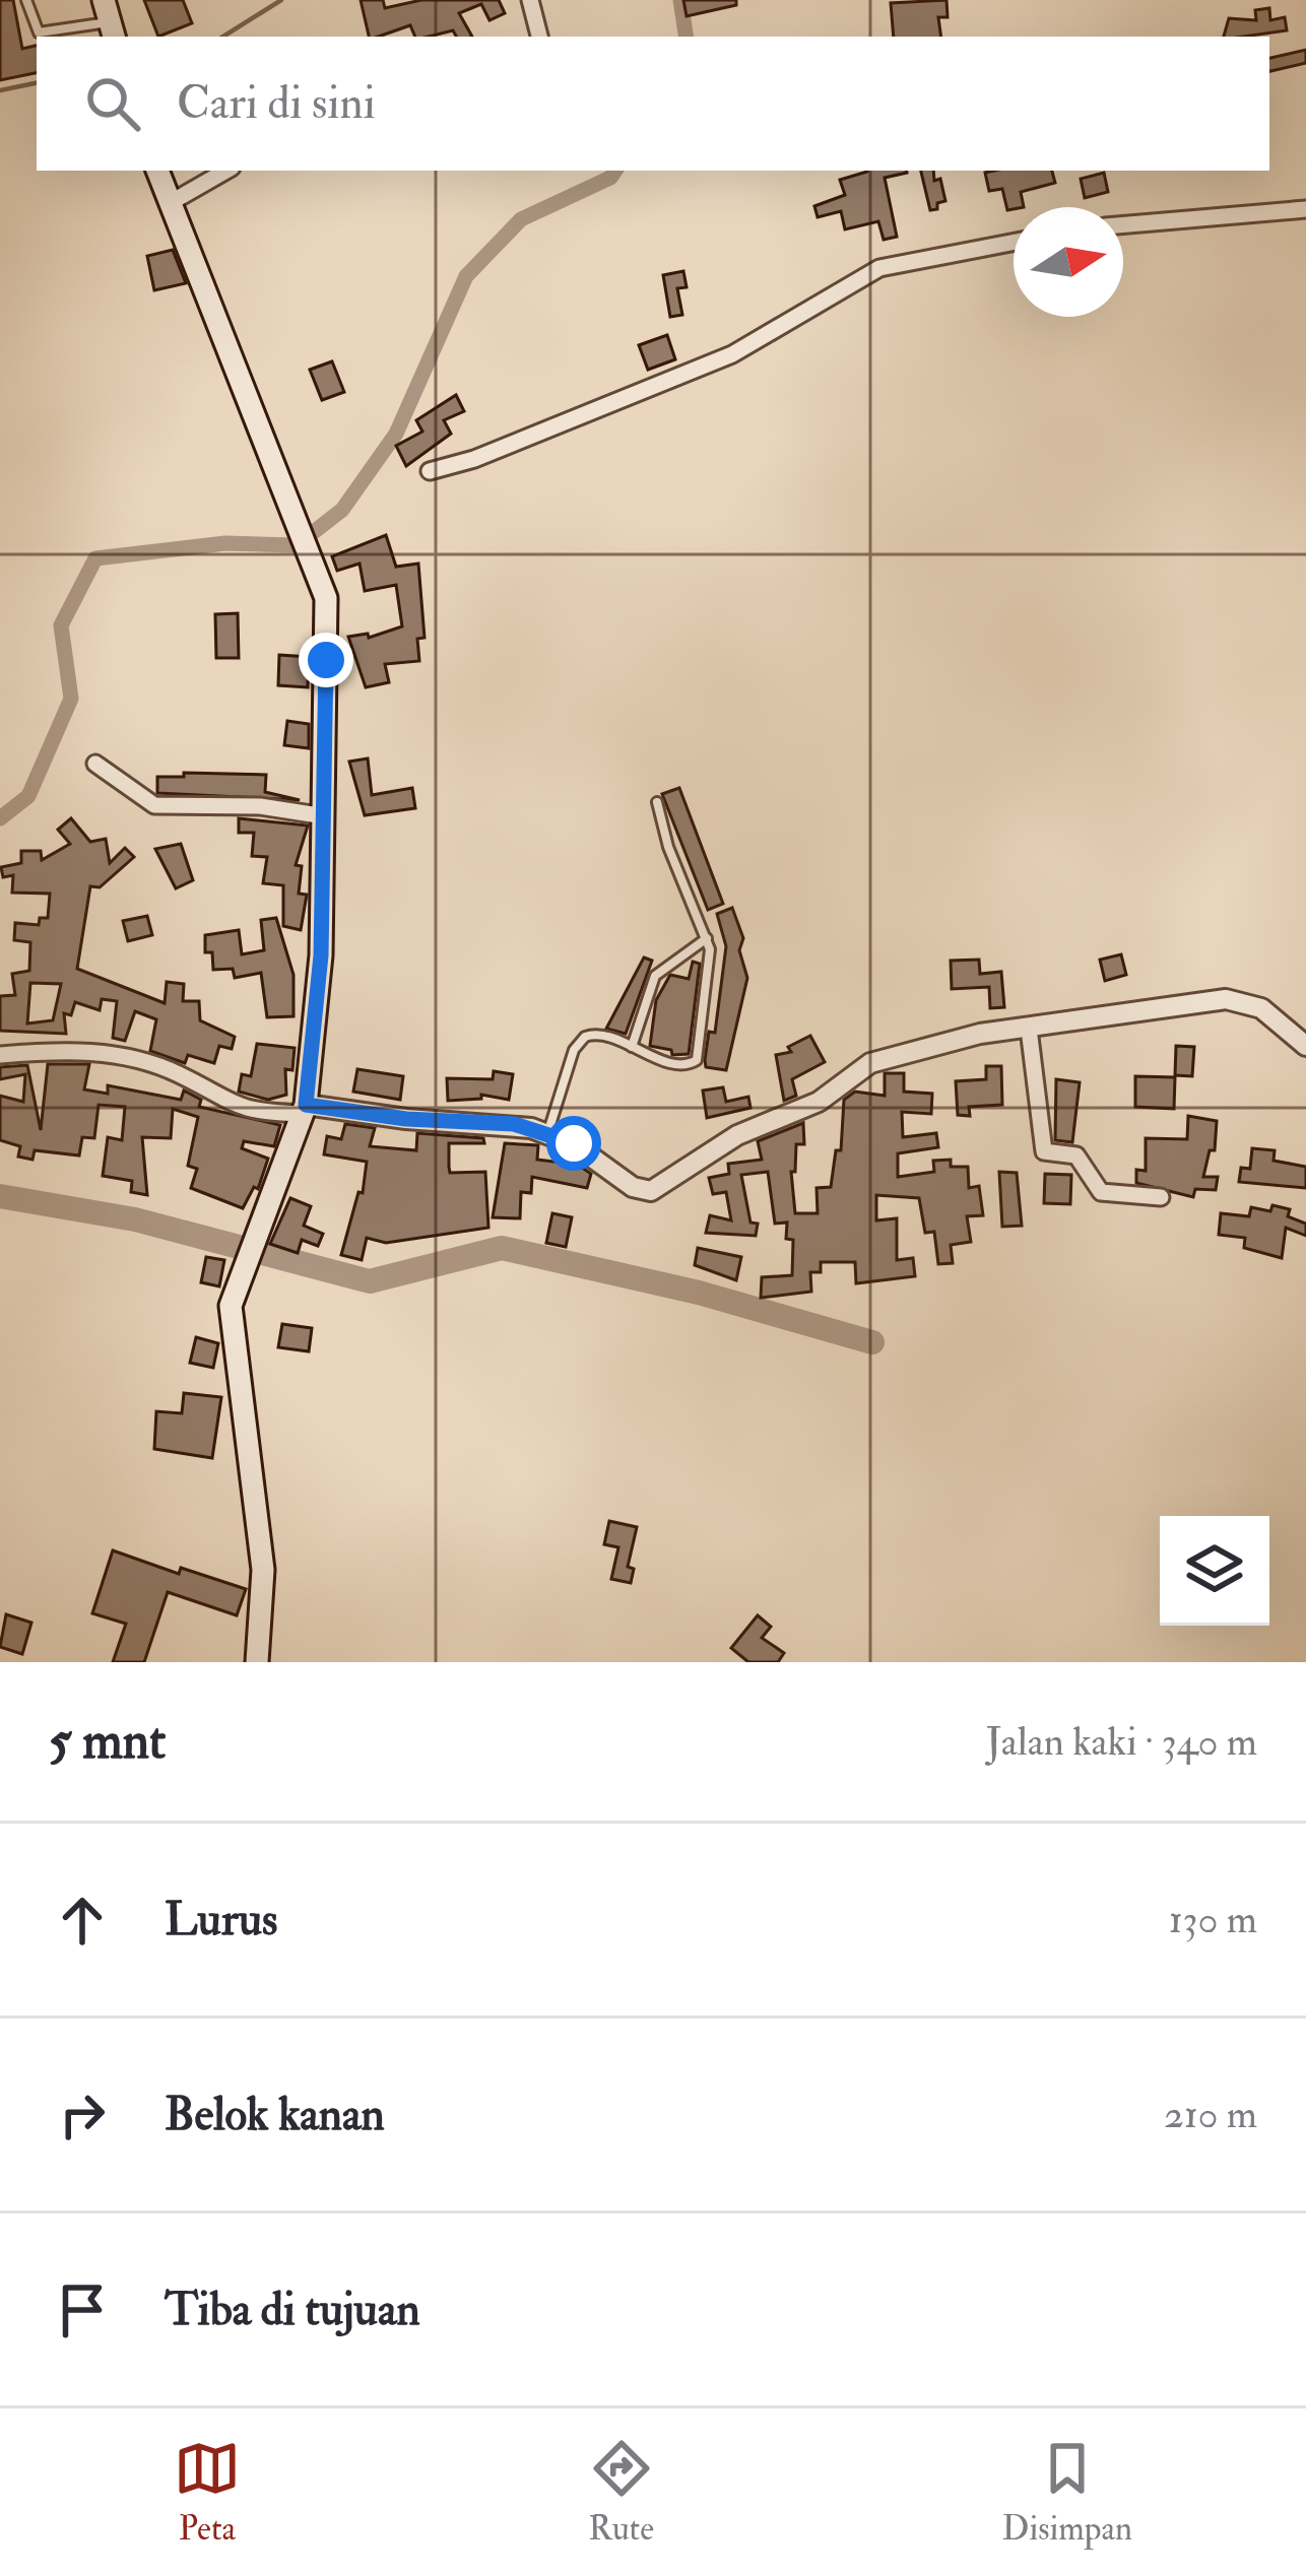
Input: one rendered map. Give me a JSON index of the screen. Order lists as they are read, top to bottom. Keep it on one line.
{"north":"right","page":{"search":"Cari di sini","heading":["5 mnt","Jalan kaki · 340 m"],"list":[["Lurus","130 m"],["Belok kanan","210 m"],"Tiba di tujuan"],"nav":["Peta","Rute","Disimpan"]}}
